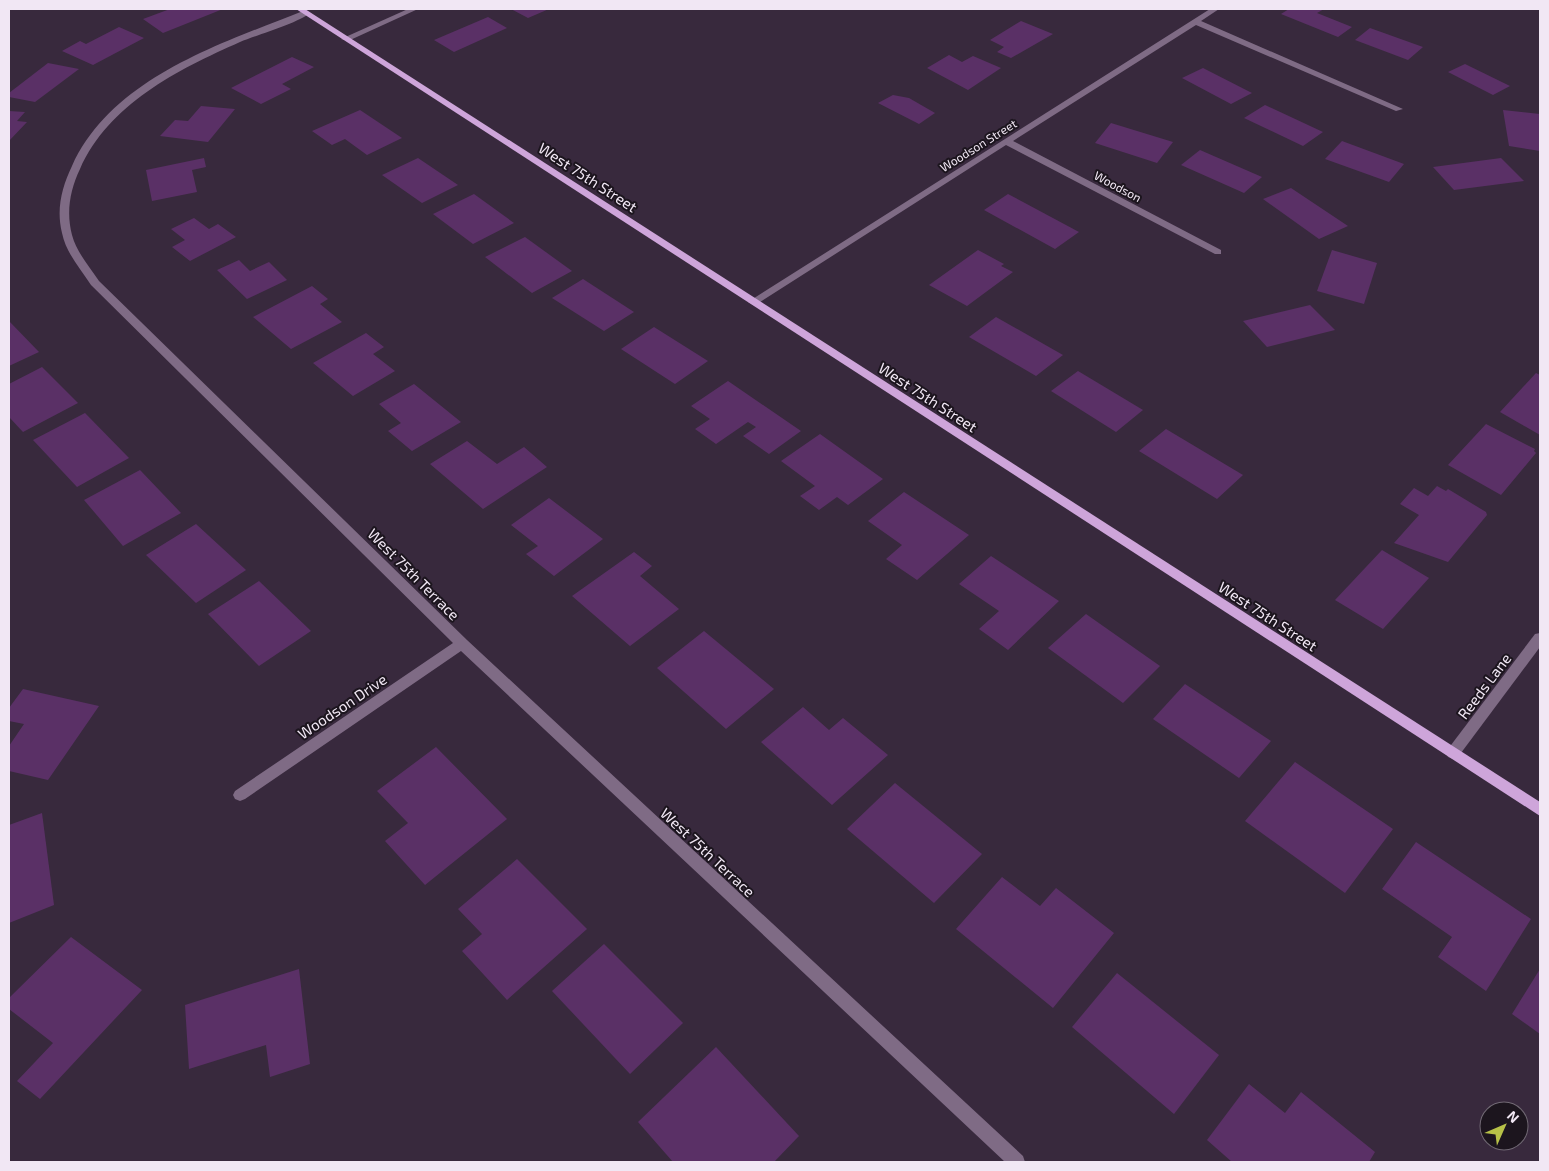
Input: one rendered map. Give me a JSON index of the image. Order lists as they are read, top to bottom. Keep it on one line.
{"streets":{"main road":["West 75th Street"],"street":["Woodson Street","Woodson","West 75th Terrace","Reeds Lane","Woodson Drive"]},"crossings":[["Woodson Street","West 75th Street"],["Woodson Street","Woodson"],["West 75th Street","West 75th Terrace"],["West 75th Street","Reeds Lane"],["West 75th Terrace","Woodson Drive"]],"north":"top right"}
